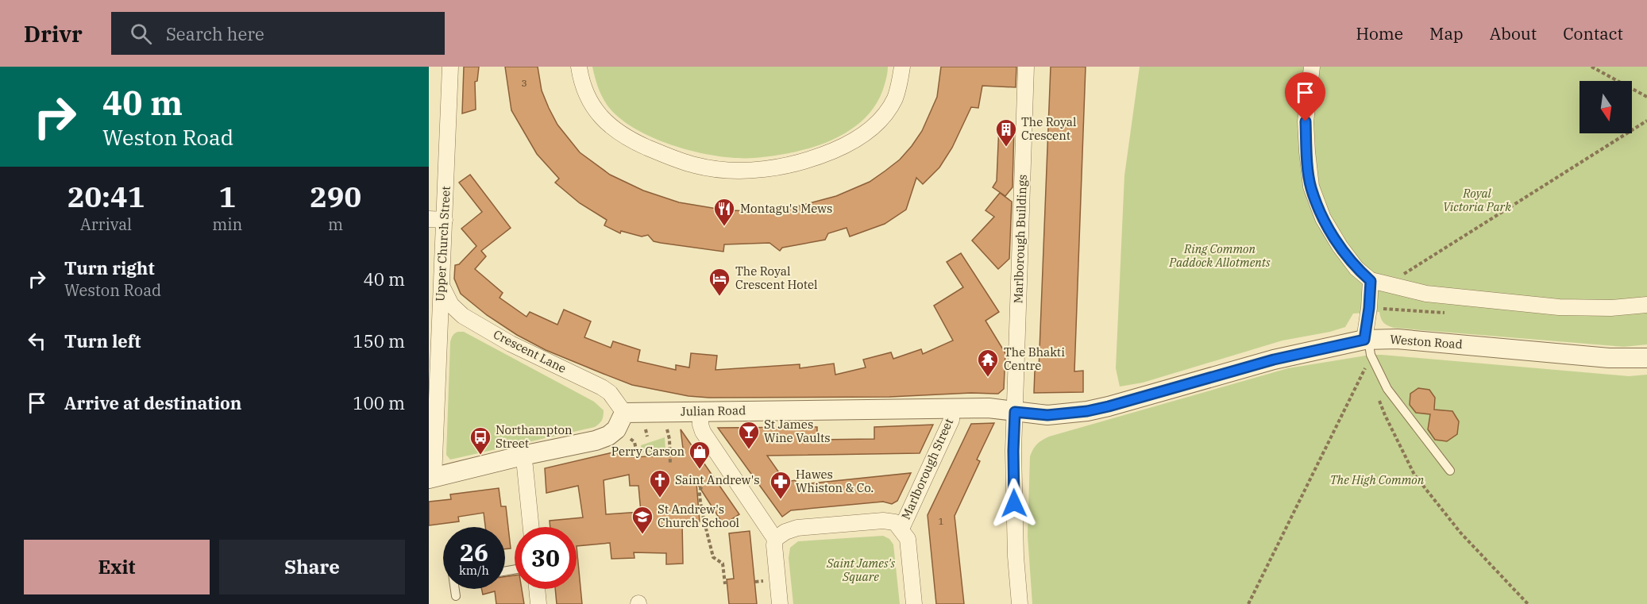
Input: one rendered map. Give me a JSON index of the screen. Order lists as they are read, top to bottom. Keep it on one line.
{"streets":{"street":["Marlborough Buildings","Upper Church Street","Weston Road","Crescent Lane","Julian Road","Marlborough Street"]},"crossings":[["Marlborough Buildings","Weston Road"],["Marlborough Buildings","Julian Road"],["Upper Church Street","Crescent Lane"],["Weston Road","Julian Road"],["Crescent Lane","Julian Road"],["Julian Road","Marlborough Street"]],"parks":["Royal Victoria Park","Ring Common Paddock Allotments","The High Common","Saint James's Square"],"places":{"building":["The Royal Crescent"],"restaurant":["Montagu's Mews"],"hotel":["The Royal Crescent Hotel"],"temple":["The Bhakti Centre"],"bar":["St James Wine Vaults"],"bus stop":["Northampton Street"],"shop":["Perry Carson"],"church":["Saint Andrew's"],"pharmacy":["Hawes Whiston & Co."],"school or university":["St Andrew's Church School"]},"house_numbers":["3","1"],"north":"bottom","page":{"header":"Drivr","search":"Search here","nav":["Home","Map","About","Contact"],"turn":["40 m","Weston Road"],"eta":["20:41","Arrival","1","min","290","m"],"list":[{"name":"Turn right","note":"Weston Road","value":"40 m"},{"name":"Turn left","value":"150 m"},{"name":"Arrive at destination","value":"100 m"}],"speed":"26 km/h","limit":"30","buttons":["Exit","Share"]}}
